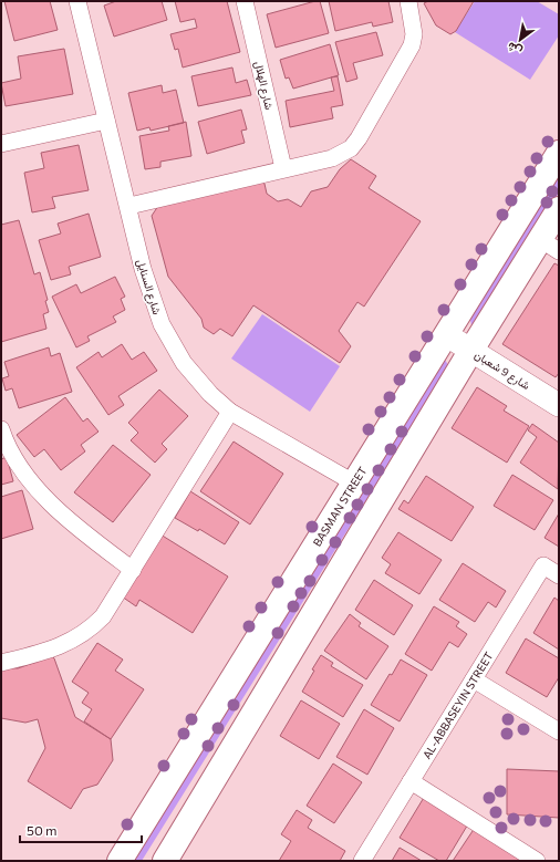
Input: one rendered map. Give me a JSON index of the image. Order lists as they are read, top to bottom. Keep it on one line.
{"streets":{"main road":["BASMAN STREET"],"street":["شارع الهلال","شارع السنايل","شارع 9 شعبان","AL-ABBASEYIN STREET"]},"crossings":[["شارع السنايل","BASMAN STREET"],["شارع 9 شعبان","BASMAN STREET"]],"scale_bar":"50 m","north":"bottom left"}
